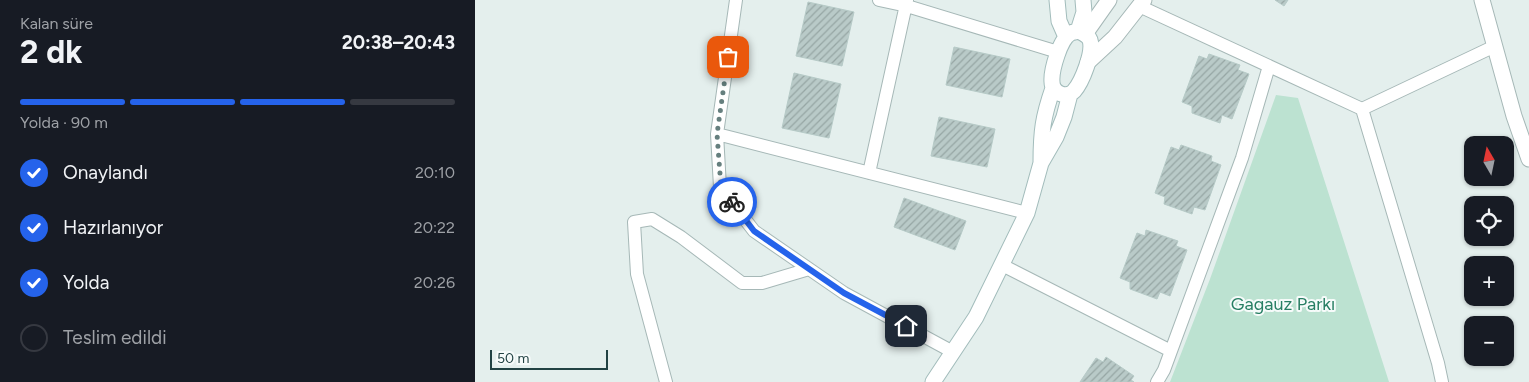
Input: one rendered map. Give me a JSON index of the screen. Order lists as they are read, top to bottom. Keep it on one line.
{"parks":["Gagauz Parkı"],"scale_bar":"50 m","north":"top","page":{"heading":["2 dk","Kalan süre","20:38–20:43"],"bar":"Yolda · 90 m","map_buttons":["+","−"],"list":[["Onaylandı","20:10"],["Hazırlanıyor","20:22"],["Yolda","20:26"],"Teslim edildi"],"scale":"50 m"}}
